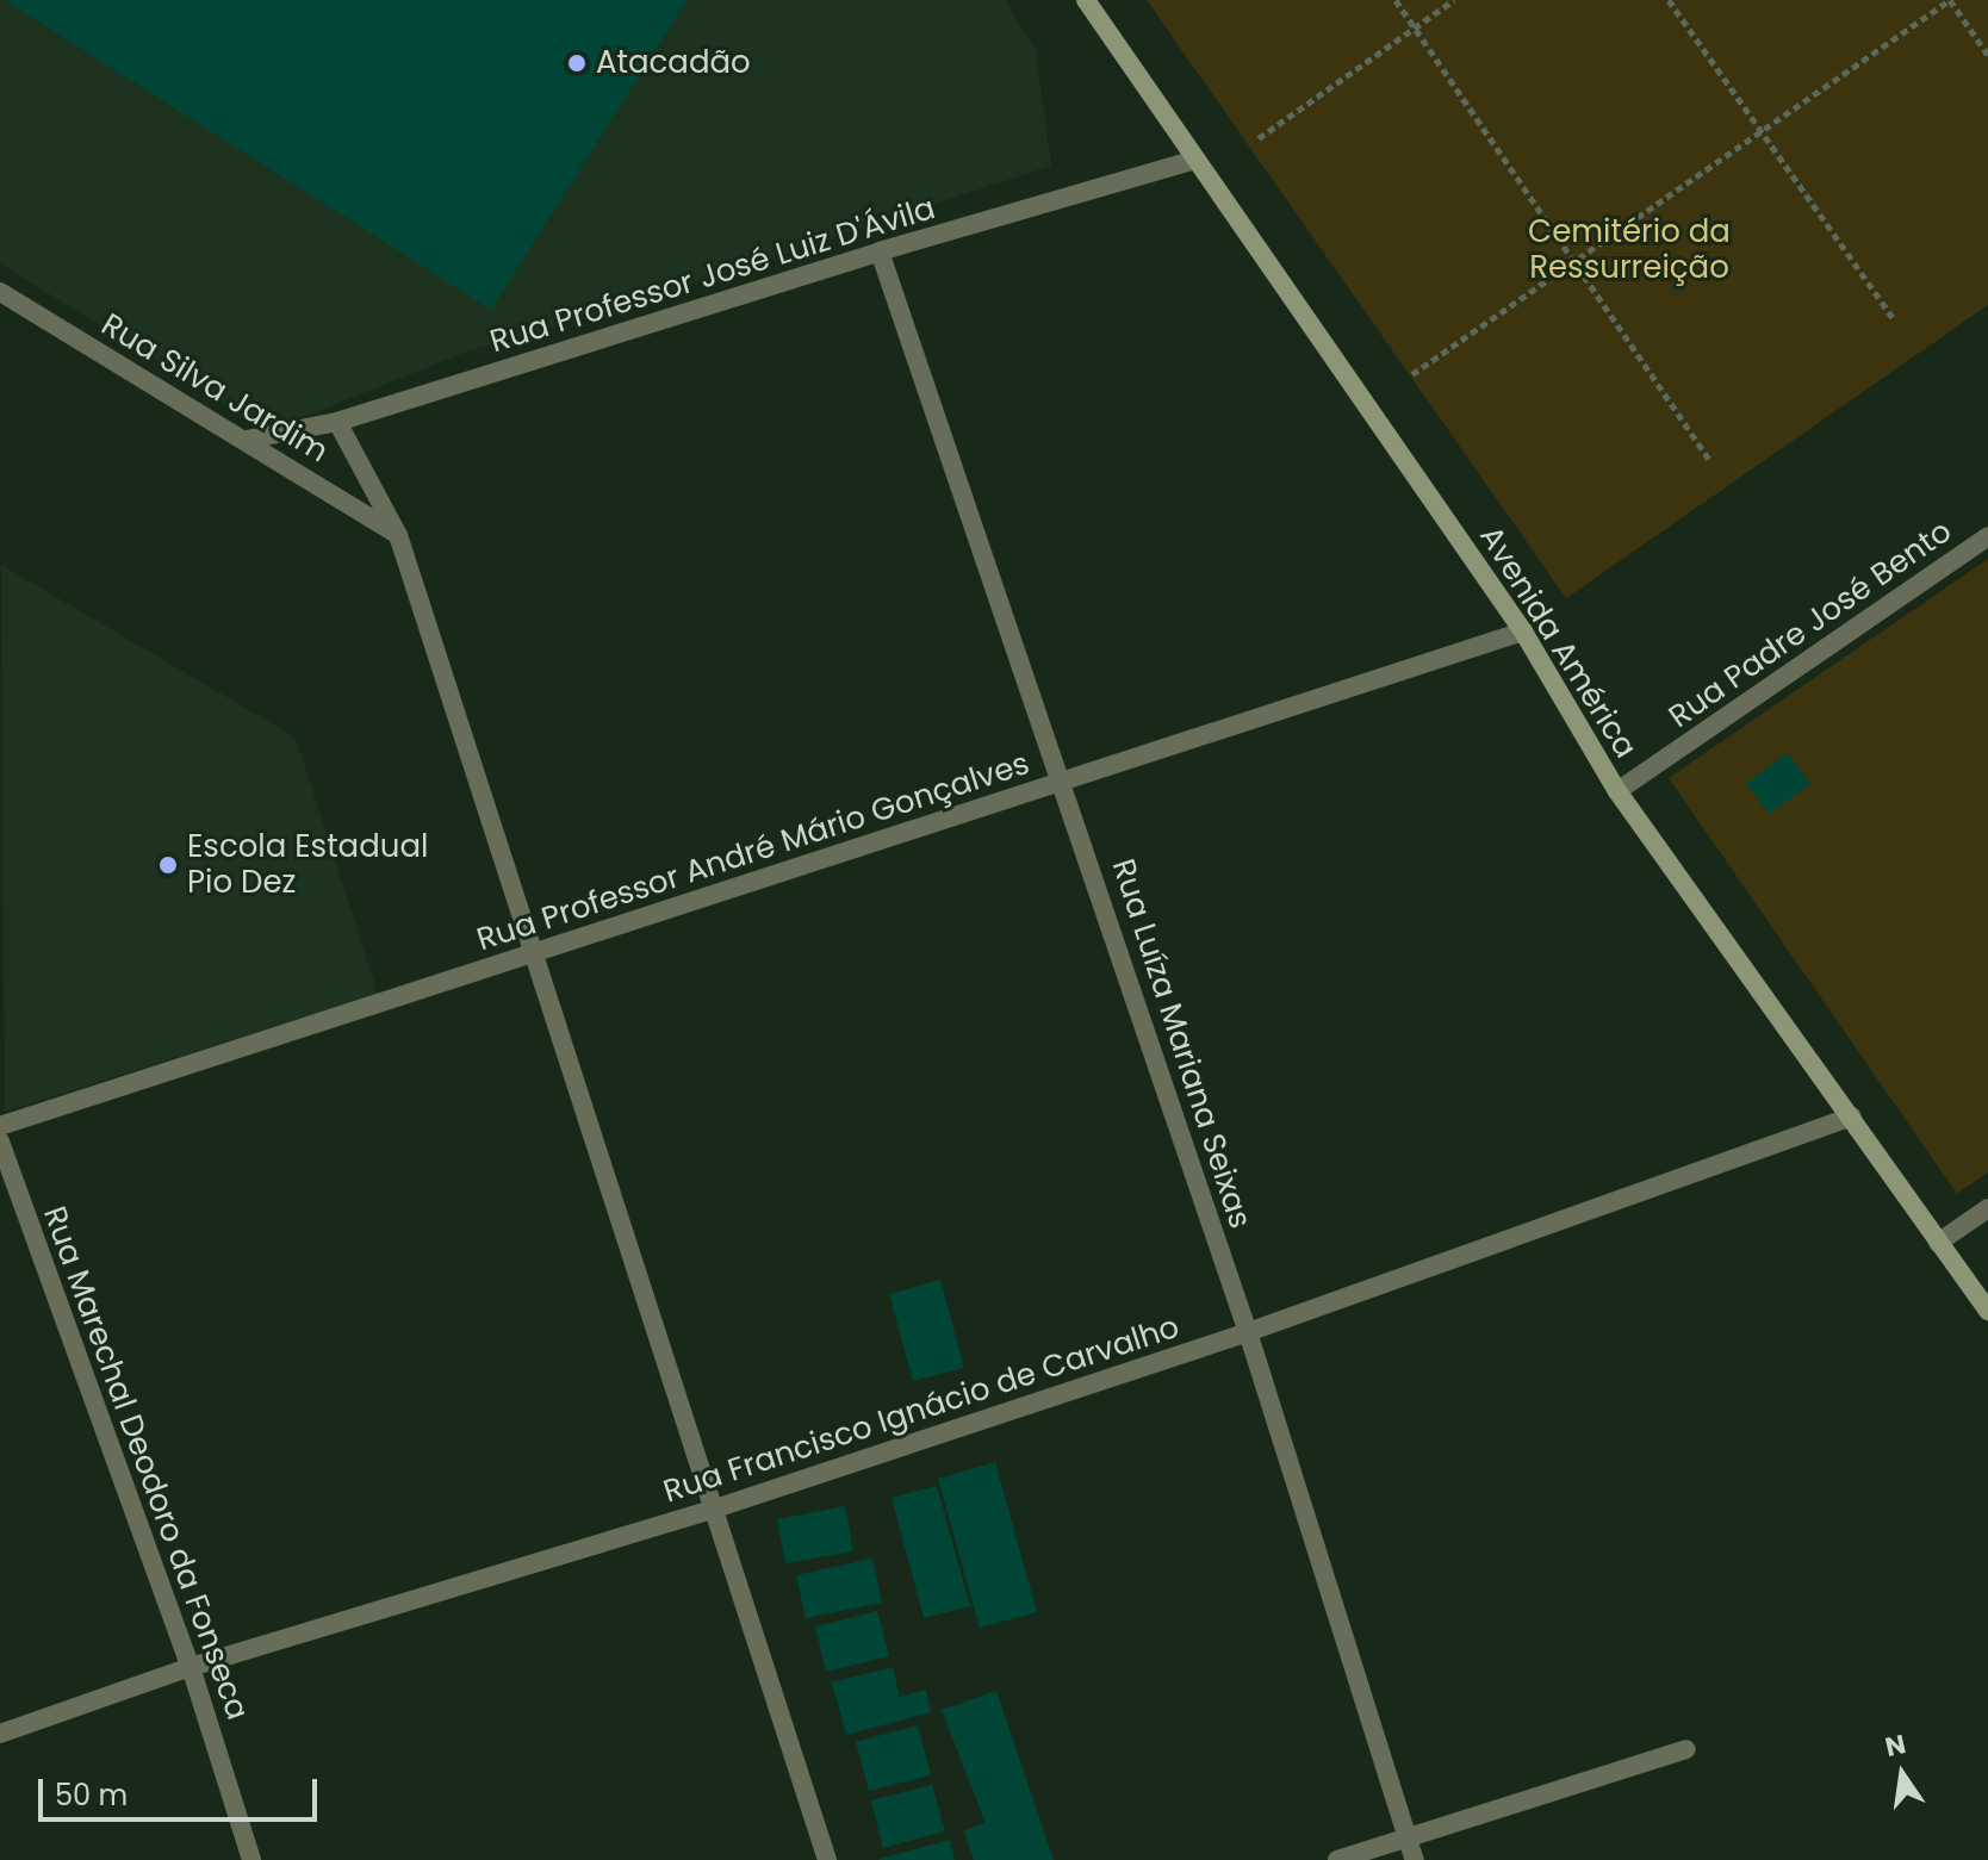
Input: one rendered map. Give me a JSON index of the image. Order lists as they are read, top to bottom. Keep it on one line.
{"streets":{"street":["Rua Professor José Luiz D'Ávila","Rua Silva Jardim","Rua Padre José Bento","Avenida América","Rua Professor André Mário Gonçalves","Rua Luíza Mariana Seixas","Rua Francisco Ignácio de Carvalho","Rua Marechal Deodoro da Fonseca"]},"crossings":[["Rua Professor José Luiz D'Ávila","Rua Silva Jardim"],["Rua Professor José Luiz D'Ávila","Avenida América"],["Rua Professor José Luiz D'Ávila","Rua Luíza Mariana Seixas"],["Rua Padre José Bento","Avenida América"],["Avenida América","Rua Professor André Mário Gonçalves"],["Avenida América","Rua Francisco Ignácio de Carvalho"],["Rua Professor André Mário Gonçalves","Rua Luíza Mariana Seixas"],["Rua Luíza Mariana Seixas","Rua Francisco Ignácio de Carvalho"],["Rua Francisco Ignácio de Carvalho","Rua Marechal Deodoro da Fonseca"]],"parks":["Cemitério da Ressurreição"],"places":["Atacadão","Escola Estadual Pio Dez"],"scale_bar":"50 m","north":"top"}
